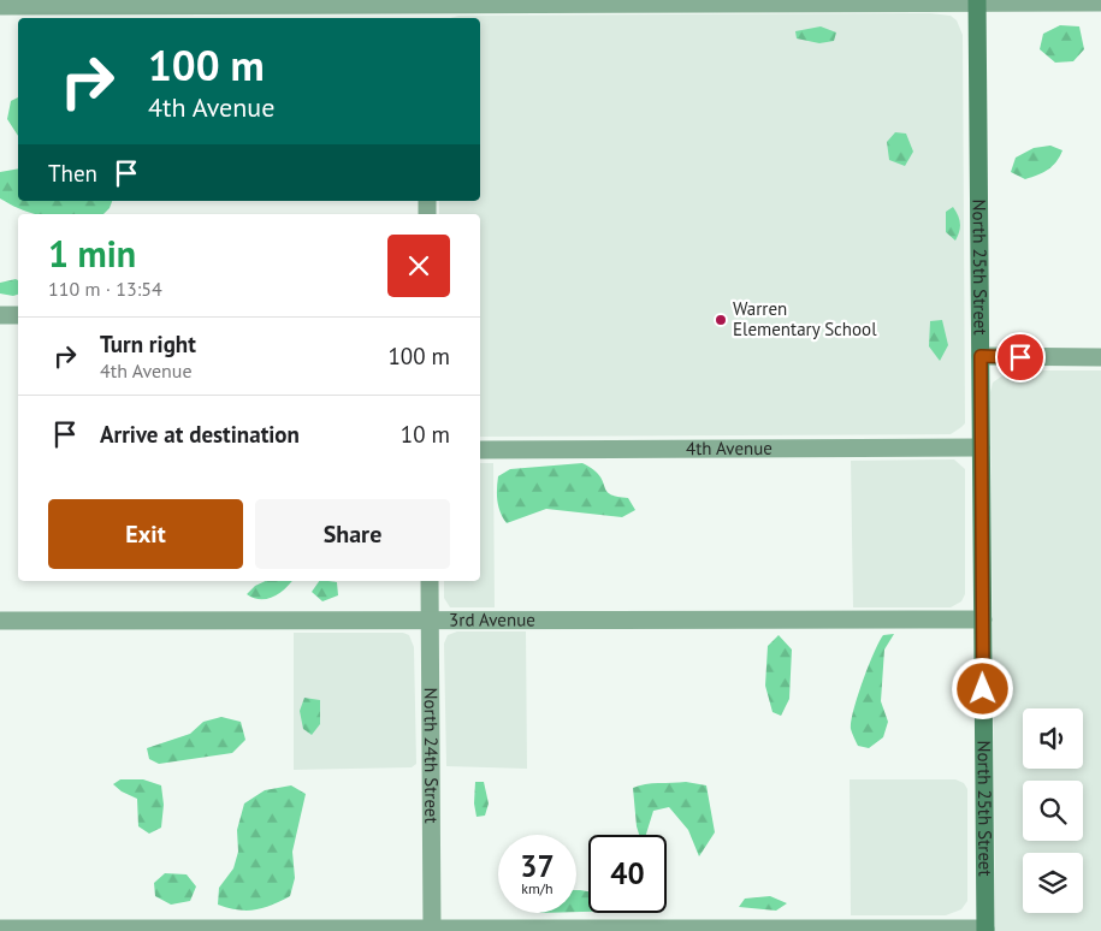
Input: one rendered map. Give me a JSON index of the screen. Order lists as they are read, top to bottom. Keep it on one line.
{"streets":{"street":["North 25th Street","4th Avenue","3rd Avenue","North 24th Street"]},"crossings":[["North 25th Street","4th Avenue"],["North 25th Street","3rd Avenue"],["3rd Avenue","North 24th Street"]],"places":["Warren Elementary School"],"page":{"turn":["100 m","4th Avenue"],"then":"Then","heading":["1 min","110 m · 13:54"],"list":[{"name":"Turn right","note":"4th Avenue","value":"100 m"},{"name":"Arrive at destination","value":"10 m"}],"buttons":["Exit","Share"],"speed":"37 km/h","limit":"40"}}
